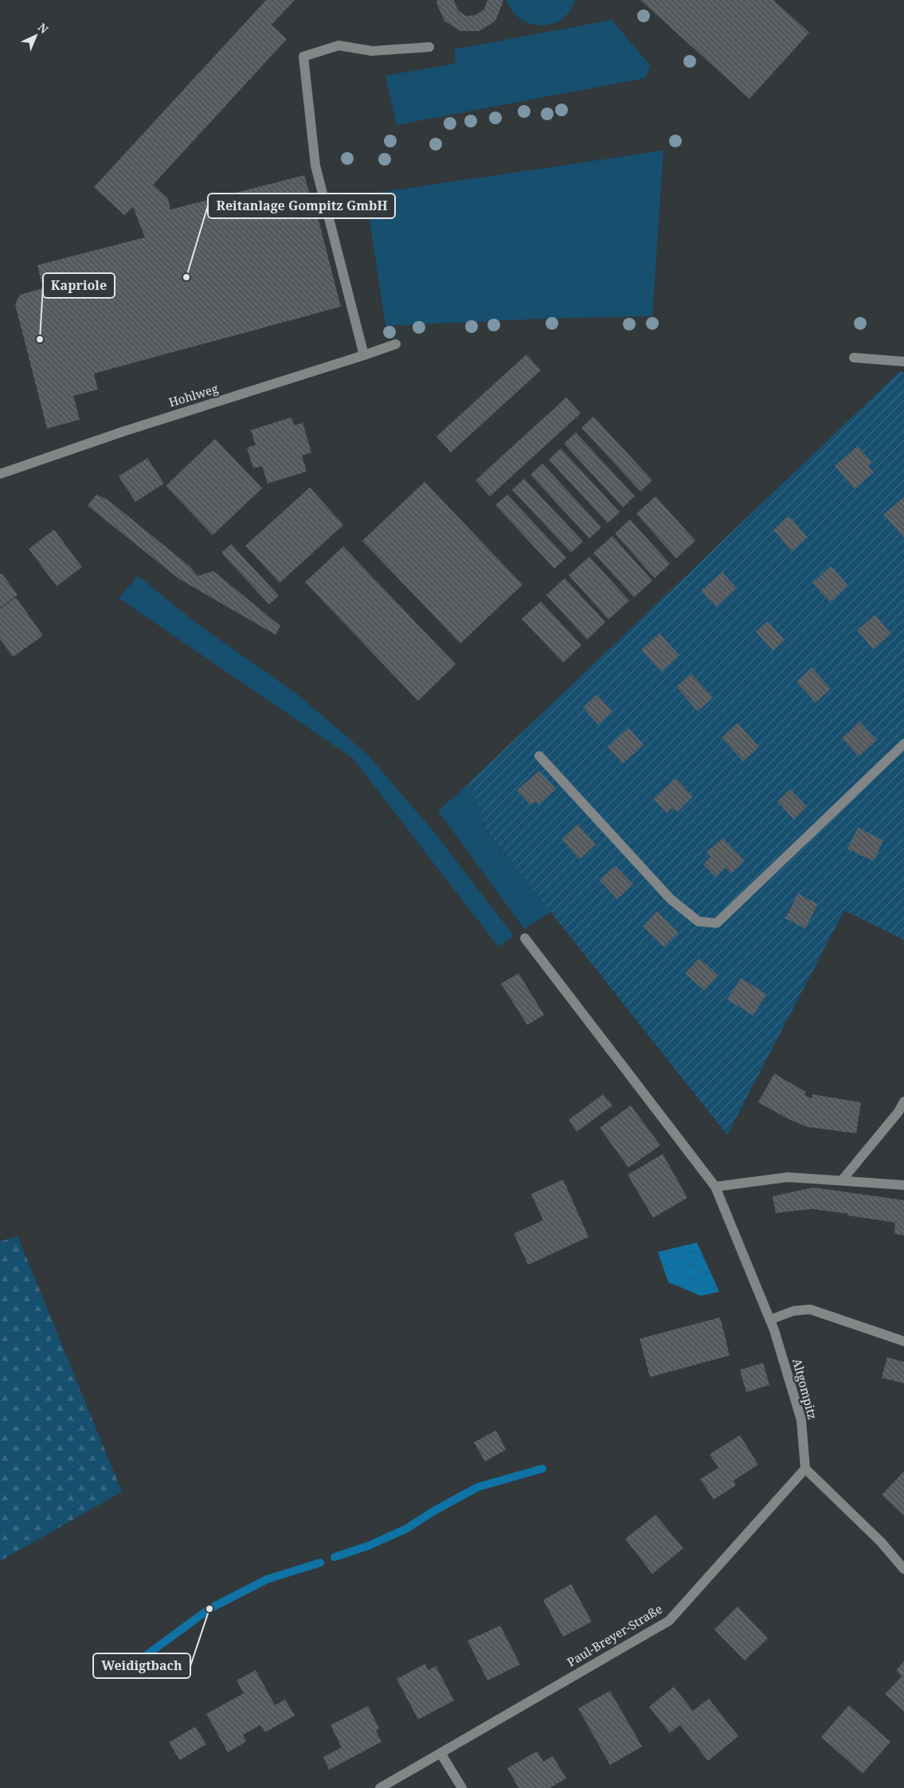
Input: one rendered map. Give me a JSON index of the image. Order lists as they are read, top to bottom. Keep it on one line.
{"streets":{"street":["Hohlweg","Altgompitz","Paul-Breyer-Straße"]},"crossings":[["Altgompitz","Paul-Breyer-Straße"]],"places":["Reitanlage Gompitz GmbH","Kapriole","Weidigtbach"],"north":"top right"}
